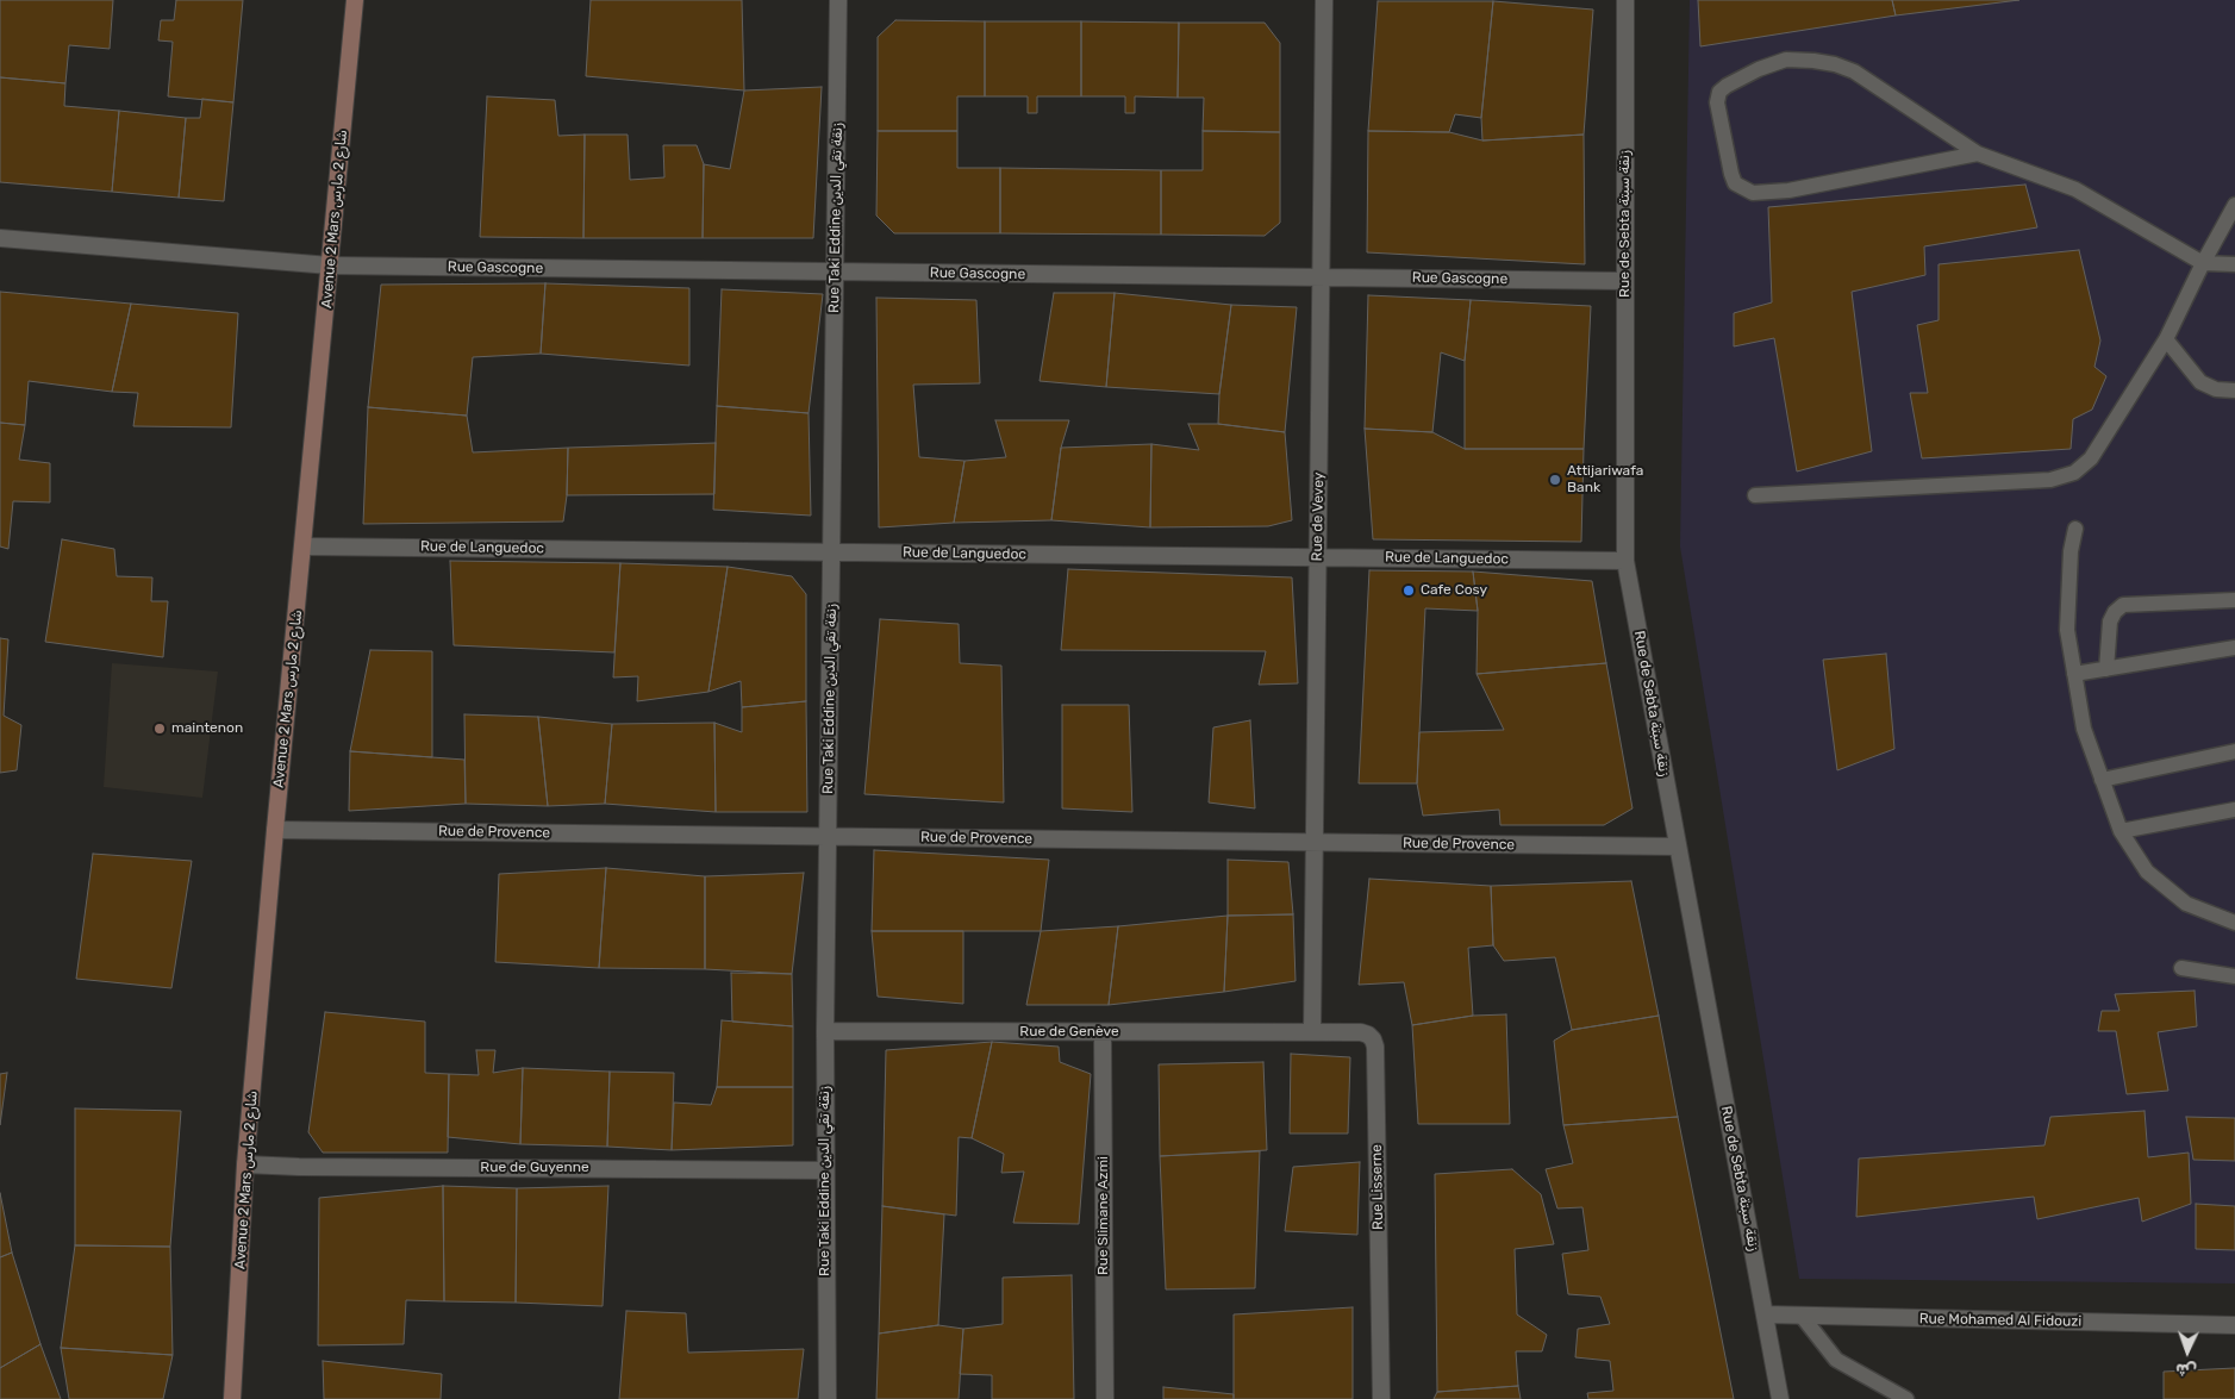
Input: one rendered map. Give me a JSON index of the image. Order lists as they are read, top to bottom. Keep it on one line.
{"streets":{"main road":["Avenue 2 Mars شارع 2 مارس"],"street":["Rue Taki Eddine زنقة تقي الدين","Rue de Sebta زنقة سبتة","Rue Gascogne","Rue de Vevey","Rue de Languedoc","Rue de Provence","Rue de Genève","Rue de Guyenne","Rue Lisserne","Rue Slimane Azmi","Rue Mohamed Al Fidouzi"]},"crossings":[["Rue Taki Eddine زنقة تقي الدين","Rue Gascogne"],["Rue Taki Eddine زنقة تقي الدين","Rue de Languedoc"],["Rue Taki Eddine زنقة تقي الدين","Rue de Provence"],["Rue Taki Eddine زنقة تقي الدين","Rue de Genève"],["Rue Taki Eddine زنقة تقي الدين","Rue de Guyenne"],["Avenue 2 Mars شارع 2 مارس","Rue Gascogne"],["Avenue 2 Mars شارع 2 مارس","Rue de Languedoc"],["Avenue 2 Mars شارع 2 مارس","Rue de Provence"],["Avenue 2 Mars شارع 2 مارس","Rue de Guyenne"],["Rue de Sebta زنقة سبتة","Rue Gascogne"],["Rue de Sebta زنقة سبتة","Rue de Languedoc"],["Rue de Sebta زنقة سبتة","Rue de Provence"],["Rue de Sebta زنقة سبتة","Rue Mohamed Al Fidouzi"],["Rue Gascogne","Rue de Vevey"],["Rue de Vevey","Rue de Languedoc"],["Rue de Vevey","Rue de Provence"],["Rue de Vevey","Rue de Genève"],["Rue de Vevey","Rue Lisserne"],["Rue de Genève","Rue Lisserne"],["Rue de Genève","Rue Slimane Azmi"]],"places":["Attijariwafa Bank","Cafe Cosy","maintenon"],"north":"bottom"}
